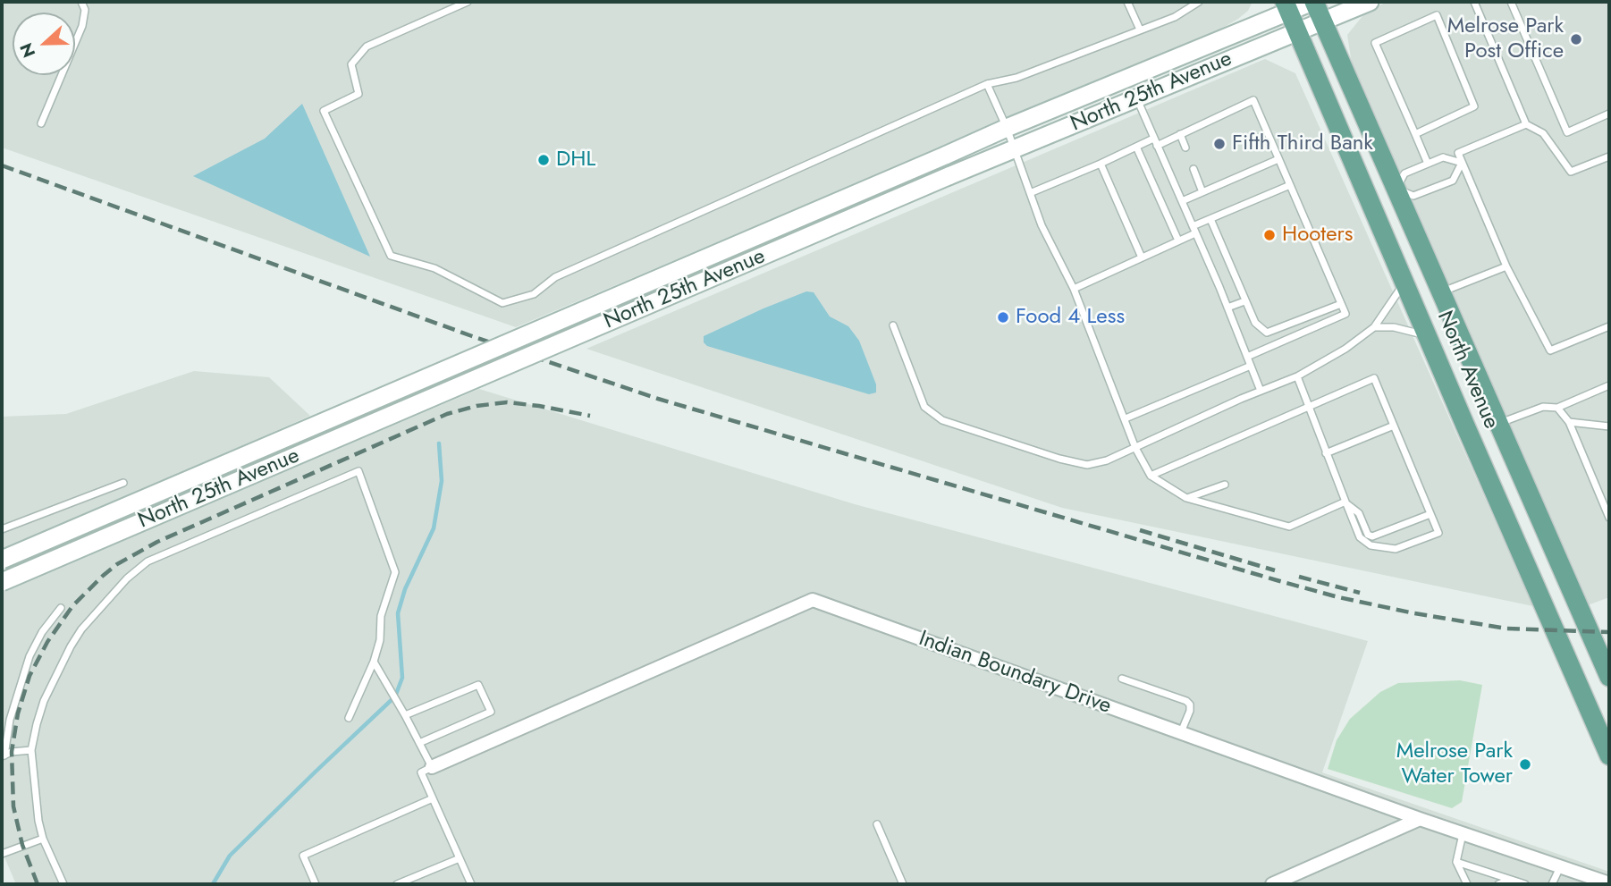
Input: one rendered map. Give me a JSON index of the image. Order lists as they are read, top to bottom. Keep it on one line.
{"streets":{"main road":["North 25th Avenue","North Avenue"],"street":["Indian Boundary Drive"]},"crossings":[["North 25th Avenue","North Avenue"]],"places":["Melrose Park Post Office","Fifth Third Bank","DHL","Hooters","Food 4 Less","Melrose Park Water Tower"],"north":"left"}
